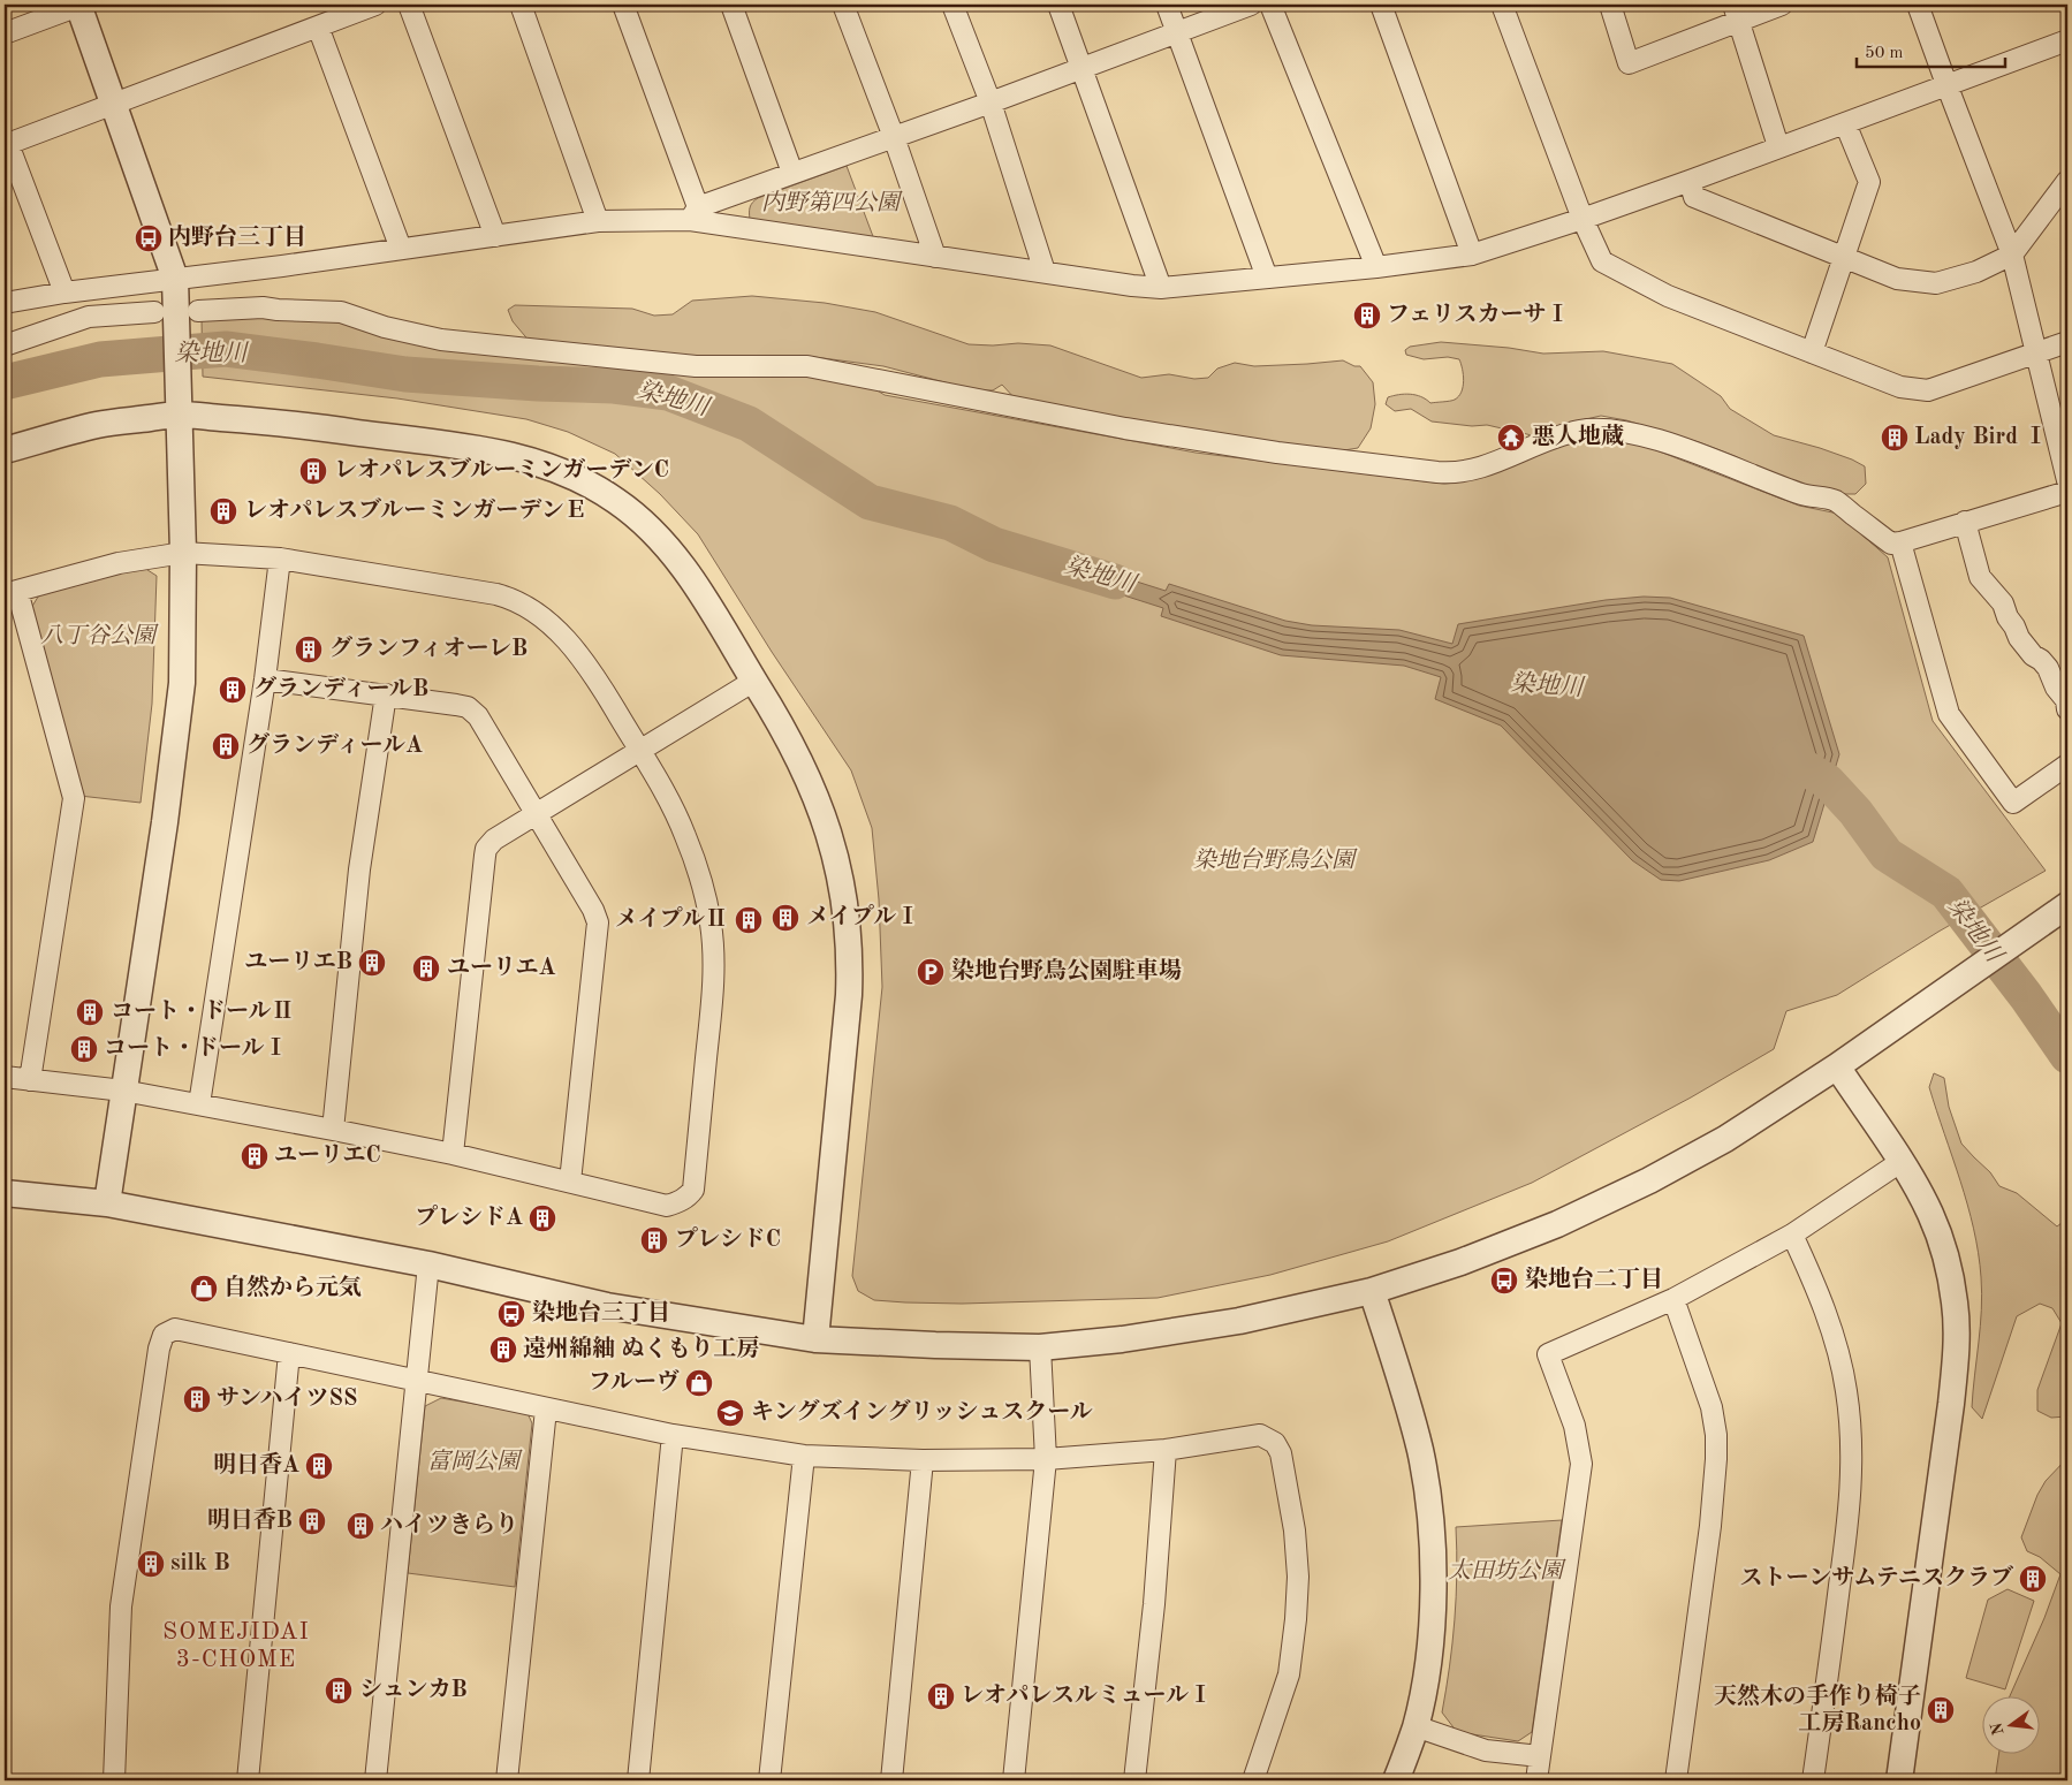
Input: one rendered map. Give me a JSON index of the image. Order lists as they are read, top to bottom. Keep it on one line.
{"districts":["SOMEJIDAI 3-CHOME"],"water":["染地川"],"parks":["内野第四公園","八丁谷公園","染地台野鳥公園","富岡公園","太田坊公園"],"places":{"bus stop":["内野台三丁目","染地台二丁目","染地台三丁目"],"building":["フェリスカーサⅠ","Lady Bird Ⅰ","レオパレスブルーミンガーデンC","レオパレスブルーミンガーデンＥ","グランフィオーレB","グランディールB","グランディールA","メイプルⅠ","メイプルⅡ","ユーリエB","ユーリエA","コート・ドールⅡ","コート・ドールⅠ","ユーリエC","プレシドA","プレシドC","遠州綿紬 ぬくもり工房","サンハイツSS","明日香A","明日香B","ハイツきらり","silk B","ストーンサムテニスクラブ","シュンカB","レオパレスルミュールⅠ","天然木の手作り椅子 工房Rancho"],"temple":["悪人地蔵"],"parking":["染地台野鳥公園駐車場"],"shop":["自然から元気","フルーヴ"],"school or university":["キングズイングリッシュスクール"]},"scale_bar":"50 m","north":"left"}
